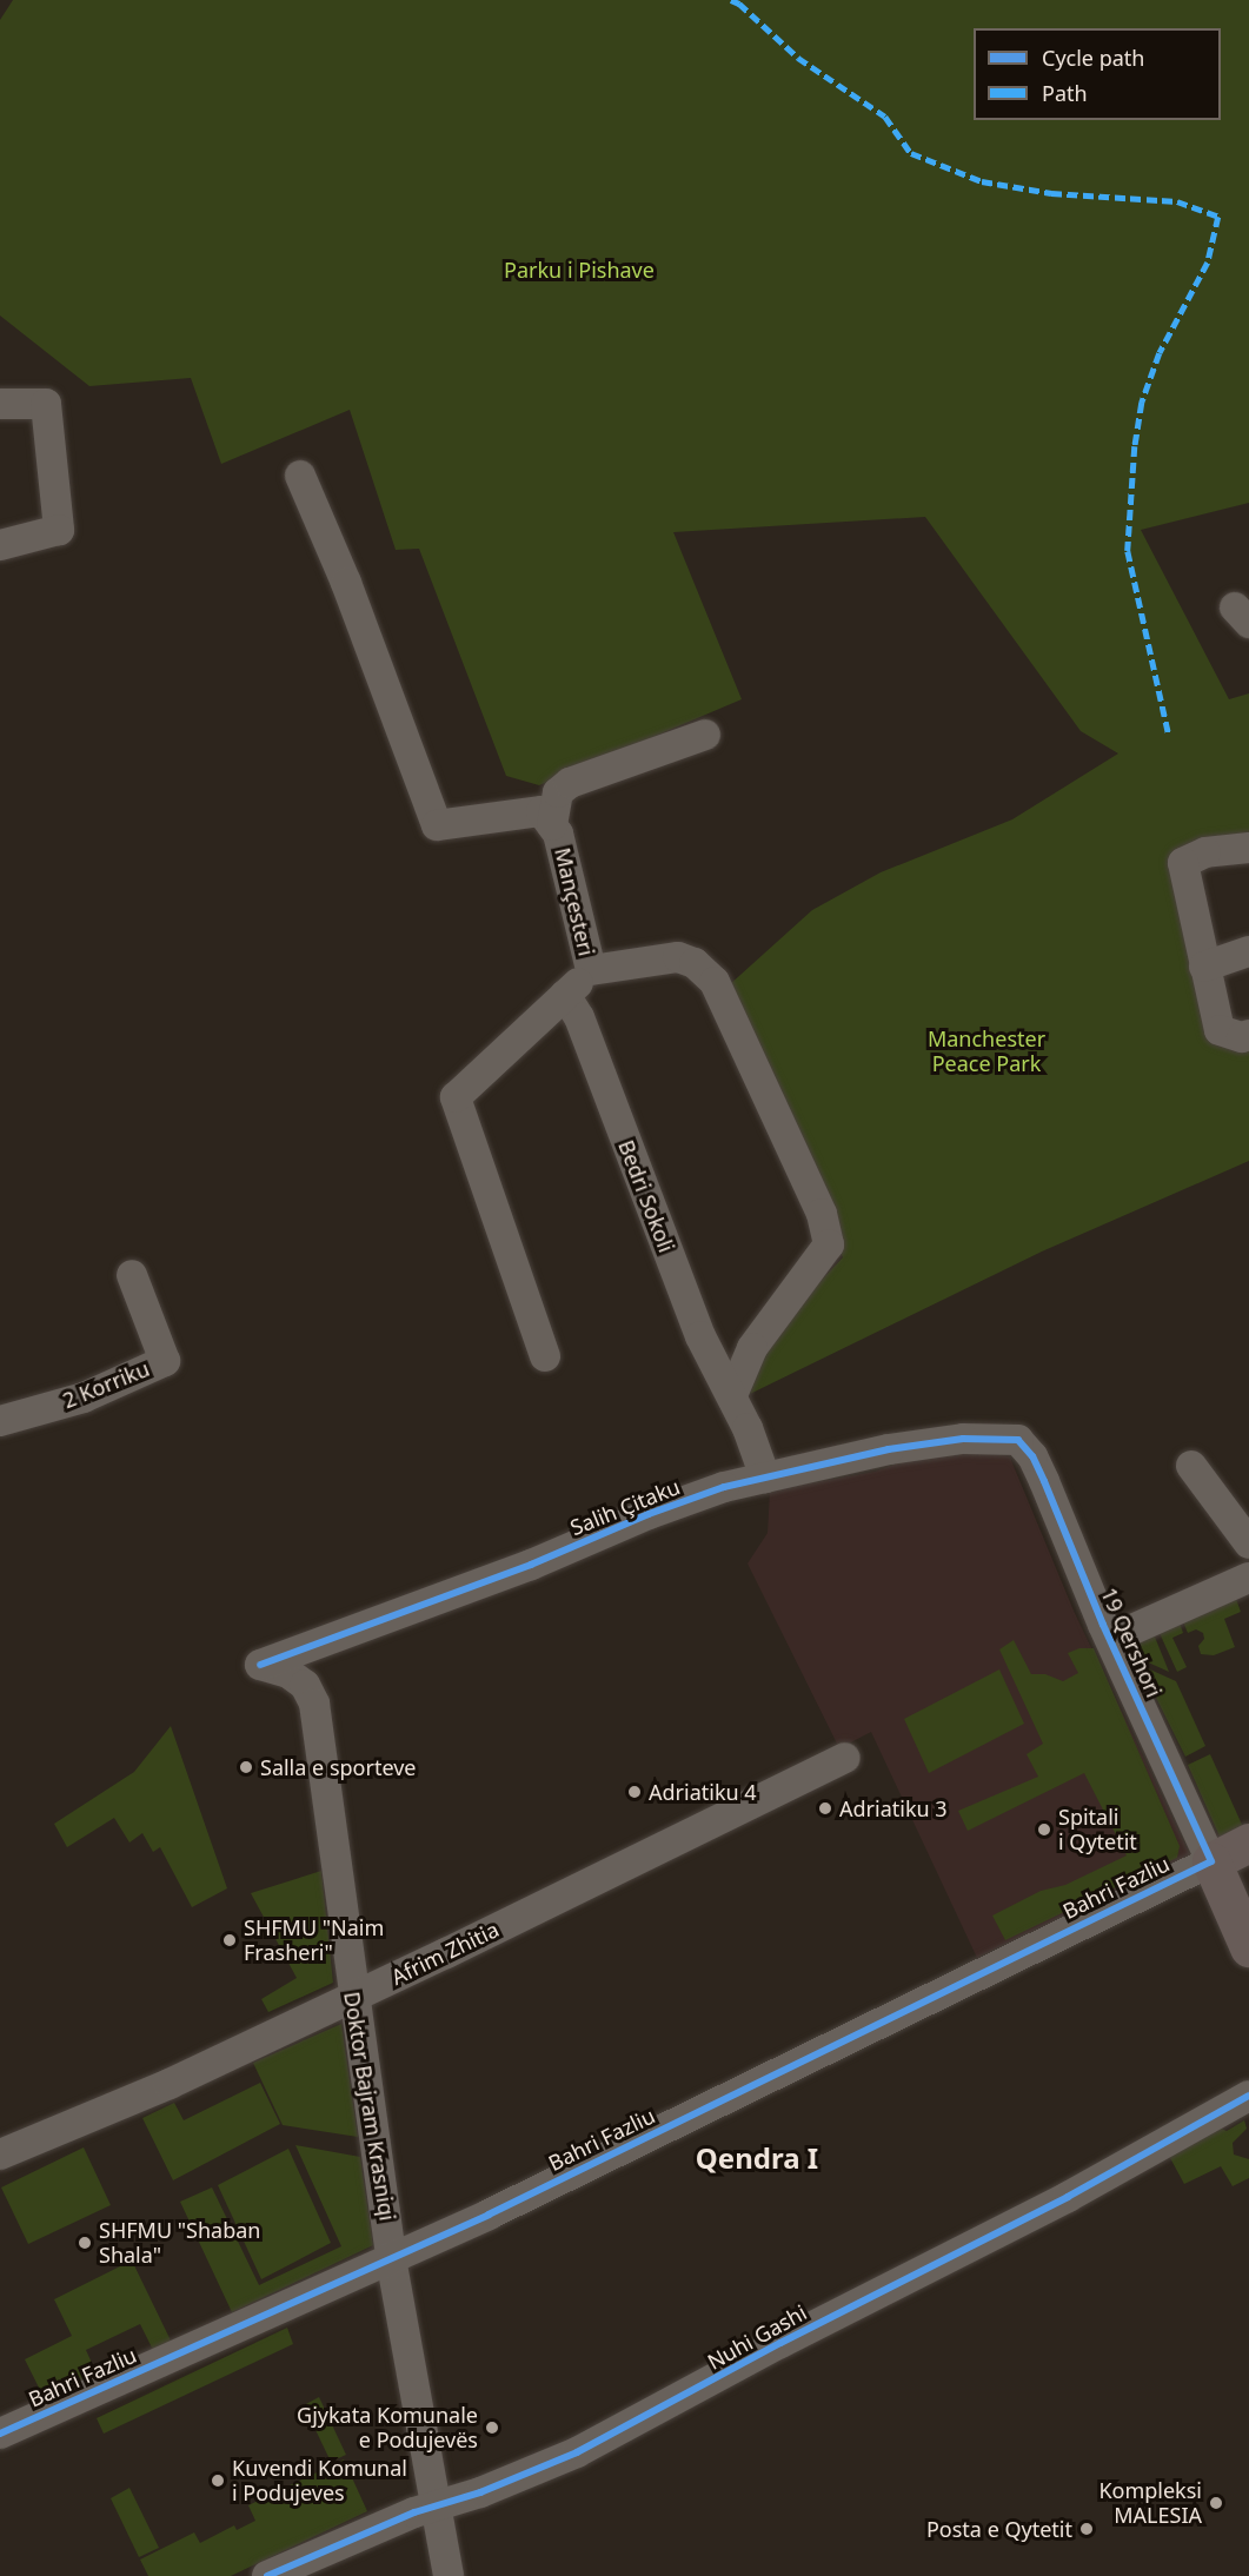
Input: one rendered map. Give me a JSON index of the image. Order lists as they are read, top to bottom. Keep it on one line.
{"streets":{"main road":["19 Qershori"],"street":["Mançesteri","Bedri Sokoli","2 Korriku","Salih Çitaku","Bahri Fazliu","Afrim Zhitia","Doktor Bajram Krasniqi","Nuhi Gashi"]},"crossings":[["Mançesteri","Bedri Sokoli"],["Salih Çitaku","19 Qershori"],["Salih Çitaku","Doktor Bajram Krasniqi"],["19 Qershori","Bahri Fazliu"],["Bahri Fazliu","Doktor Bajram Krasniqi"],["Afrim Zhitia","Doktor Bajram Krasniqi"],["Doktor Bajram Krasniqi","Nuhi Gashi"]],"districts":["Qendra I"],"parks":["Parku i Pishave","Manchester Peace Park"],"places":["Salla e sporteve","Adriatiku 4","Adriatiku 3","Spitali i Qytetit","SHFMU \"Naim Frasheri\"","SHFMU \"Shaban Shala\"","Gjykata Komunale e Podujevës","Kuvendi Komunal i Podujeves","Kompleksi MALESIA","Posta e Qytetit"],"legend":["Cycle path","Path"]}
